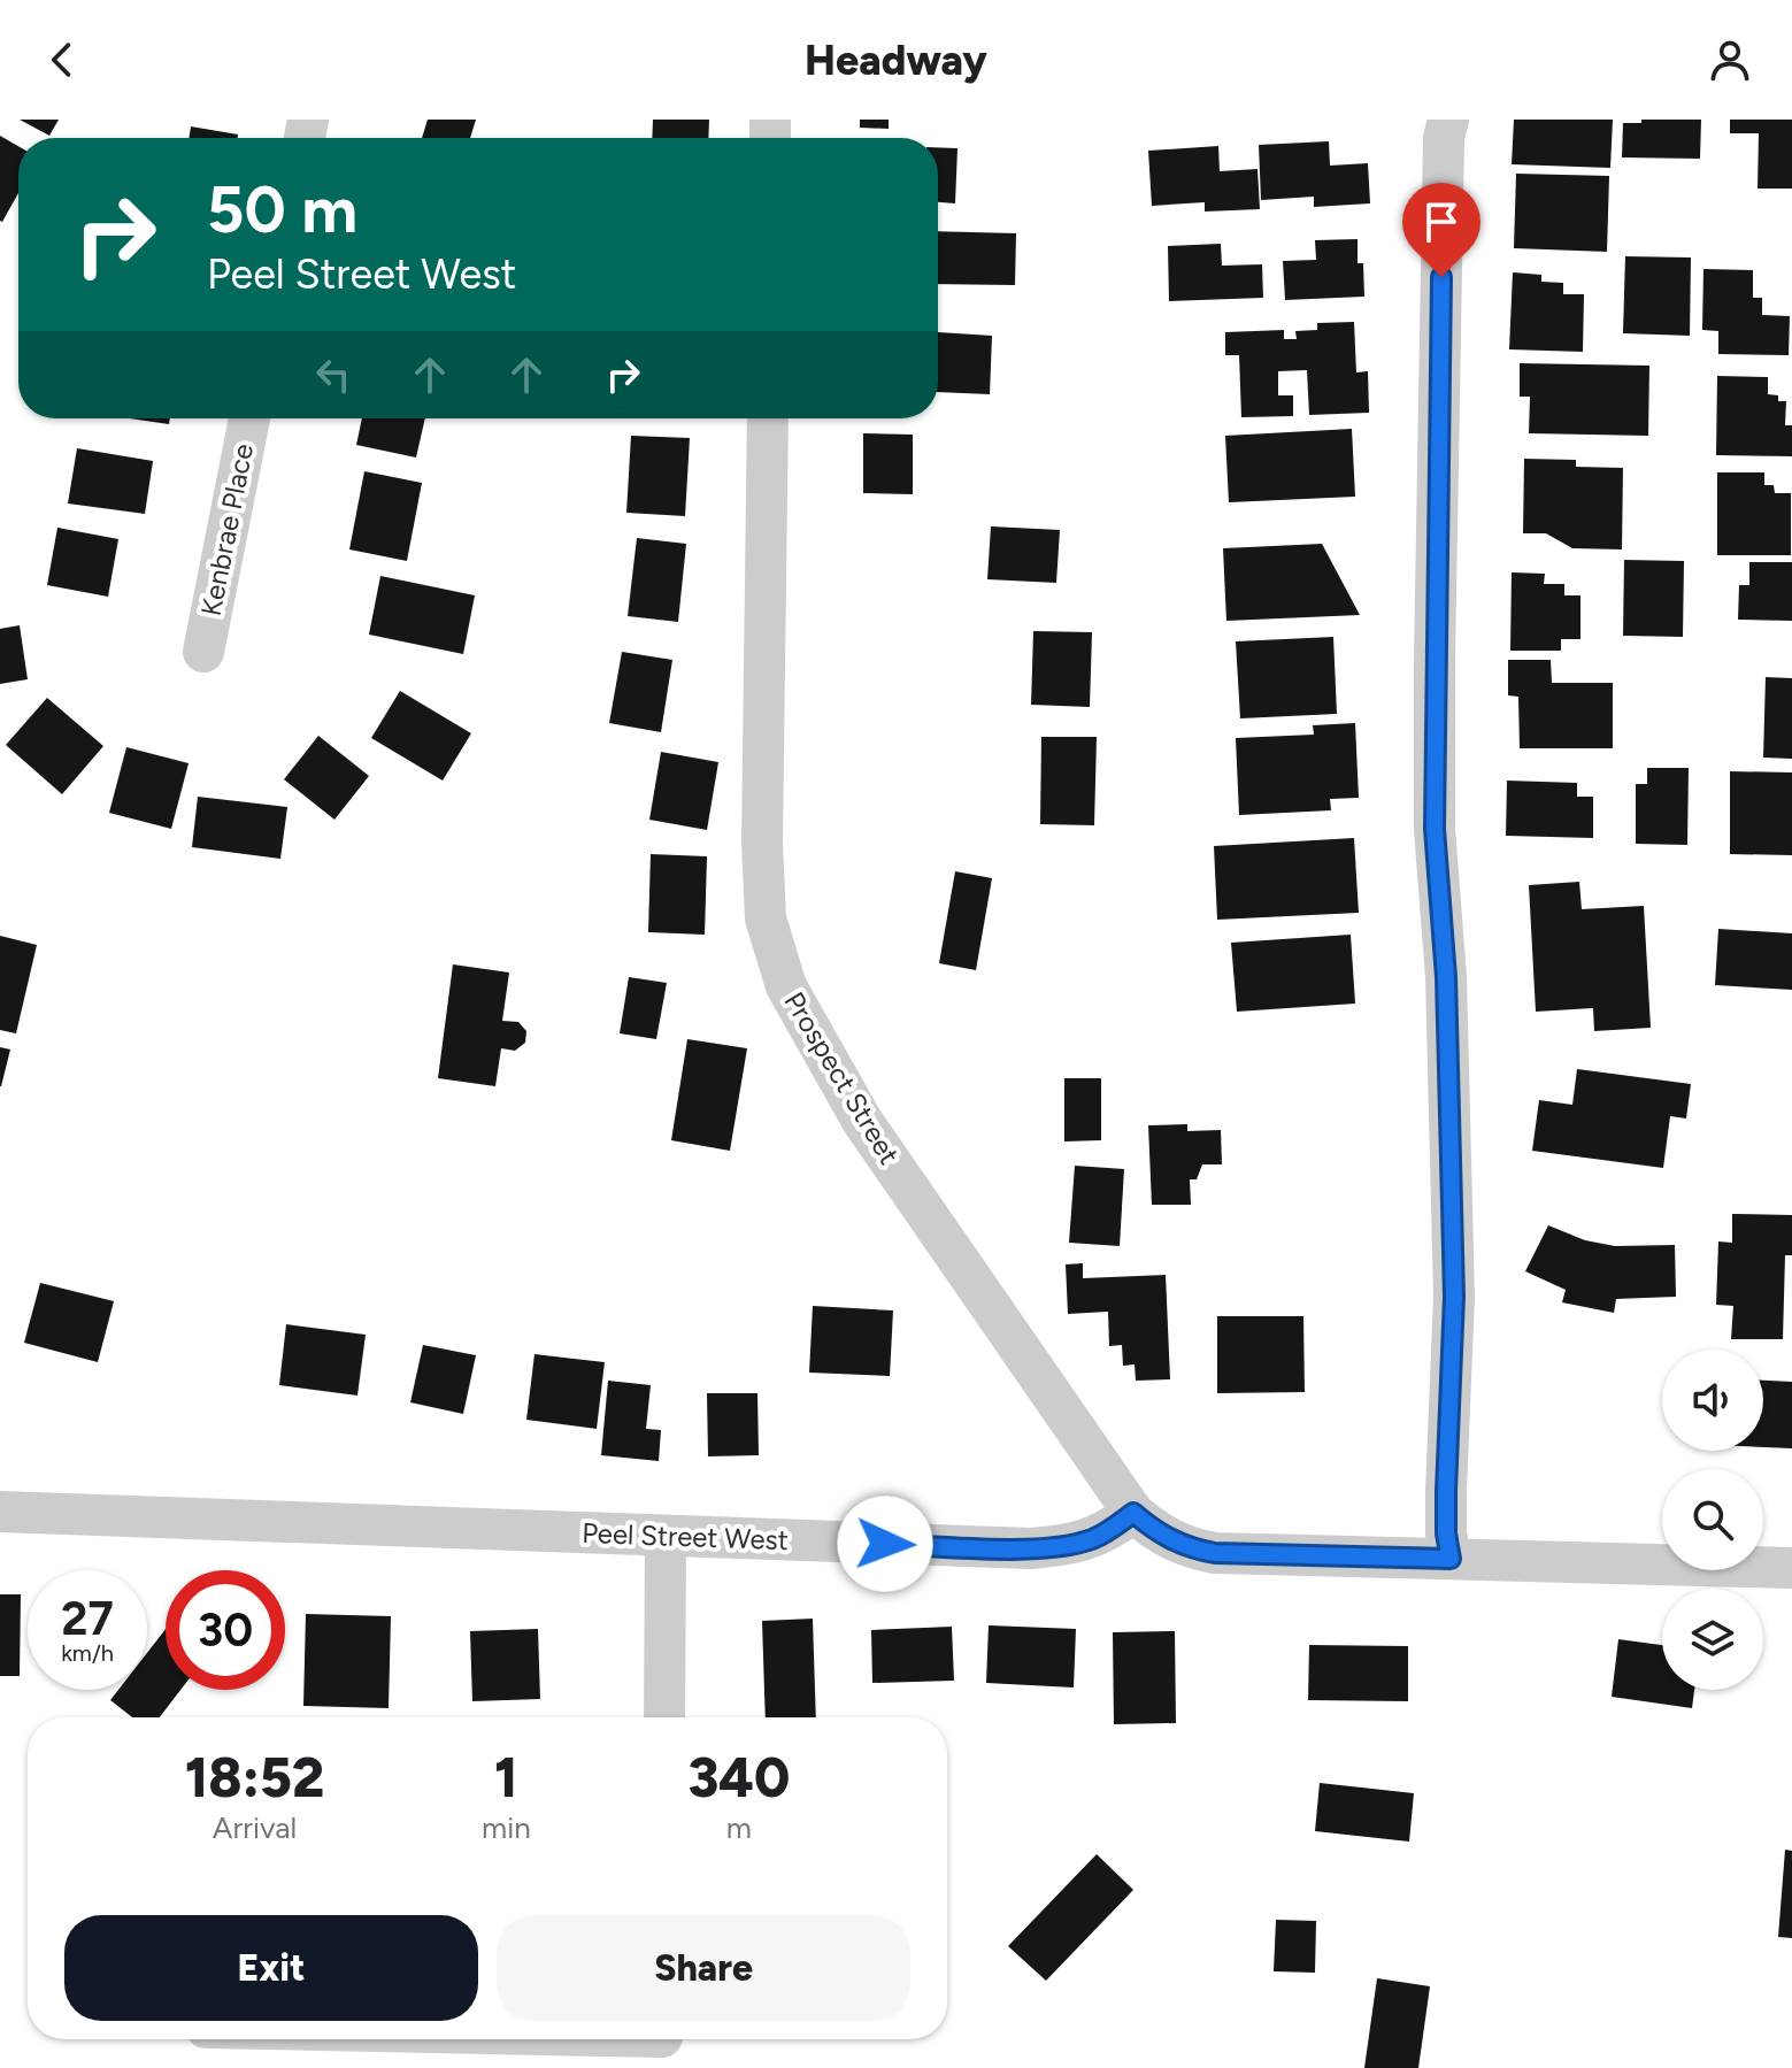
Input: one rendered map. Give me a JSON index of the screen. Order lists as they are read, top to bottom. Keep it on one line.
{"streets":{"street":["Kenbrae Place","Prospect Street","Peel Street West"]},"crossings":[["Prospect Street","Peel Street West"]],"page":{"header":"Headway","turn":["50 m","Peel Street West"],"speed":"27 km/h","limit":"30","eta":["18:52","Arrival","1","min","340","m"],"buttons":["Exit","Share"]}}
